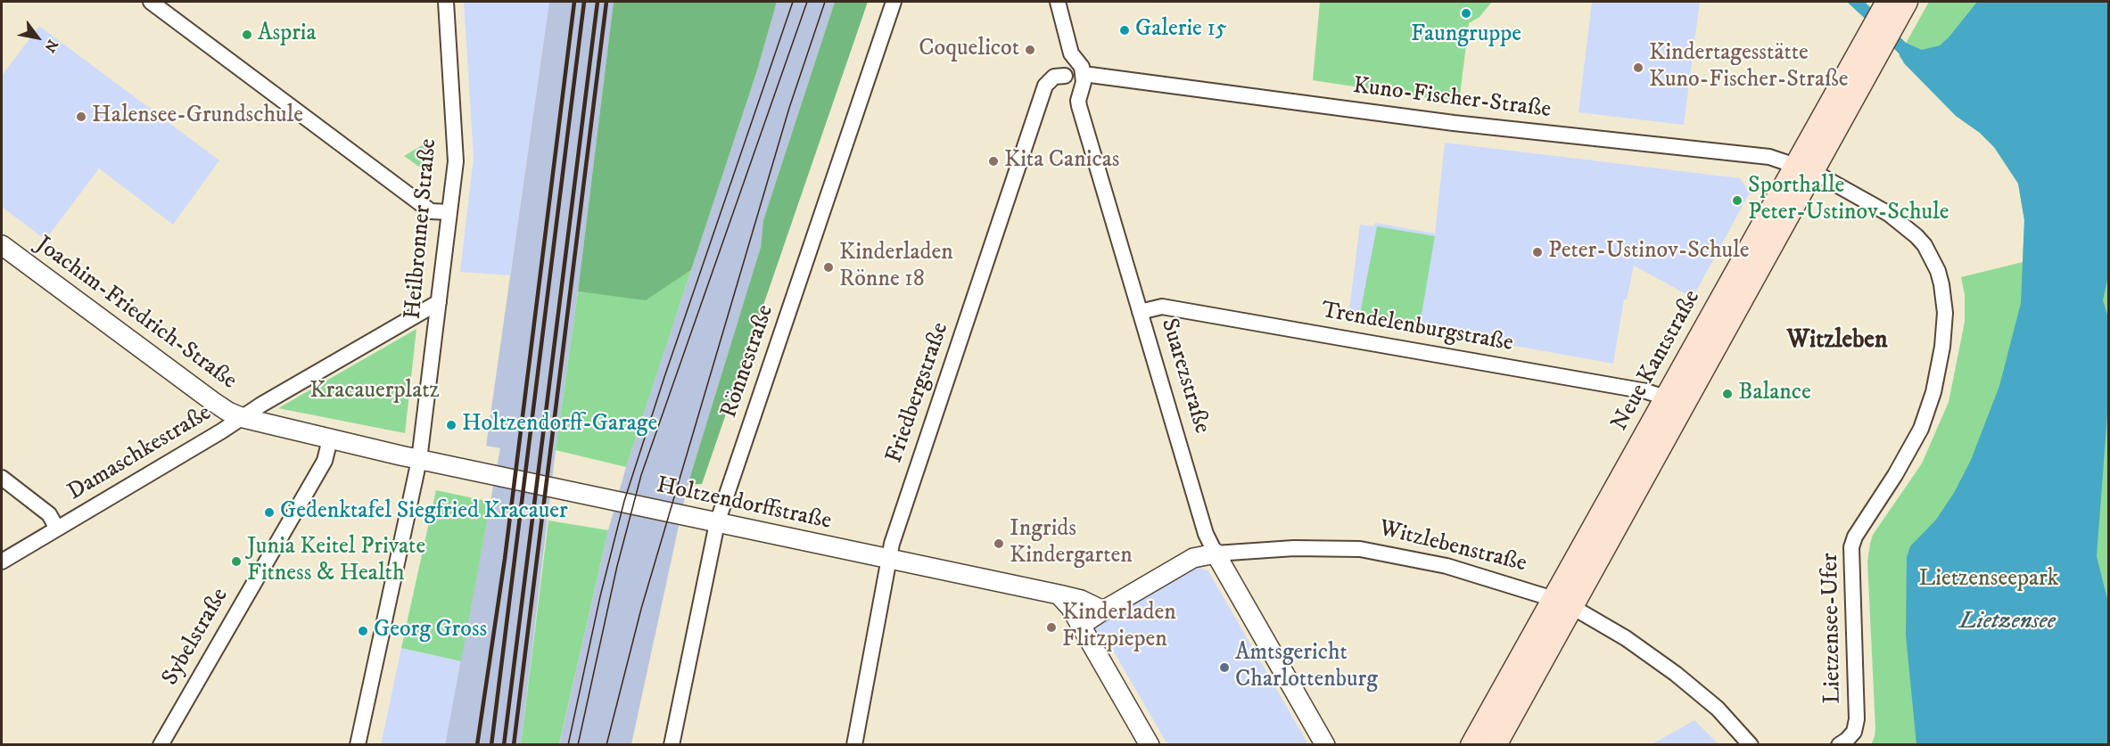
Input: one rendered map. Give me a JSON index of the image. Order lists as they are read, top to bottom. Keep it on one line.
{"streets":{"main road":["Neue Kantstraße"],"street":["Kuno-Fischer-Straße","Heilbronner Straße","Joachim-Friedrich-Straße","Trendelenburgstraße","Rönnestraße","Suarezstraße","Friedbergstraße","Damaschkestraße","Holtzendorffstraße","Witzlebenstraße","Lietzensee-Ufer","Sybelstraße"]},"crossings":[["Kuno-Fischer-Straße","Neue Kantstraße"],["Kuno-Fischer-Straße","Suarezstraße"],["Kuno-Fischer-Straße","Lietzensee-Ufer"],["Heilbronner Straße","Damaschkestraße"],["Heilbronner Straße","Holtzendorffstraße"],["Joachim-Friedrich-Straße","Damaschkestraße"],["Trendelenburgstraße","Neue Kantstraße"],["Trendelenburgstraße","Suarezstraße"],["Neue Kantstraße","Witzlebenstraße"],["Neue Kantstraße","Lietzensee-Ufer"],["Rönnestraße","Holtzendorffstraße"],["Suarezstraße","Witzlebenstraße"],["Friedbergstraße","Holtzendorffstraße"],["Holtzendorffstraße","Witzlebenstraße"]],"districts":["Witzleben"],"water":["Lietzensee"],"parks":["Kracauerplatz","Lietzenseepark"],"places":["Faungruppe","Galerie 15","Aspria","Coquelicot","Kindertagesstätte Kuno-Fischer-Straße","Halensee-Grundschule","Kita Canicas","Sporthalle Peter-Ustinov-Schule","Peter-Ustinov-Schule","Kinderladen Rönne 18","Balance","Holtzendorff-Garage","Gedenktafel Siegfried Kracauer","Ingrids Kindergarten","Junia Keitel Private Fitness & Health","Kinderladen Flitzpiepen","Georg Gross","Amtsgericht Charlottenburg"],"north":"bottom right"}
